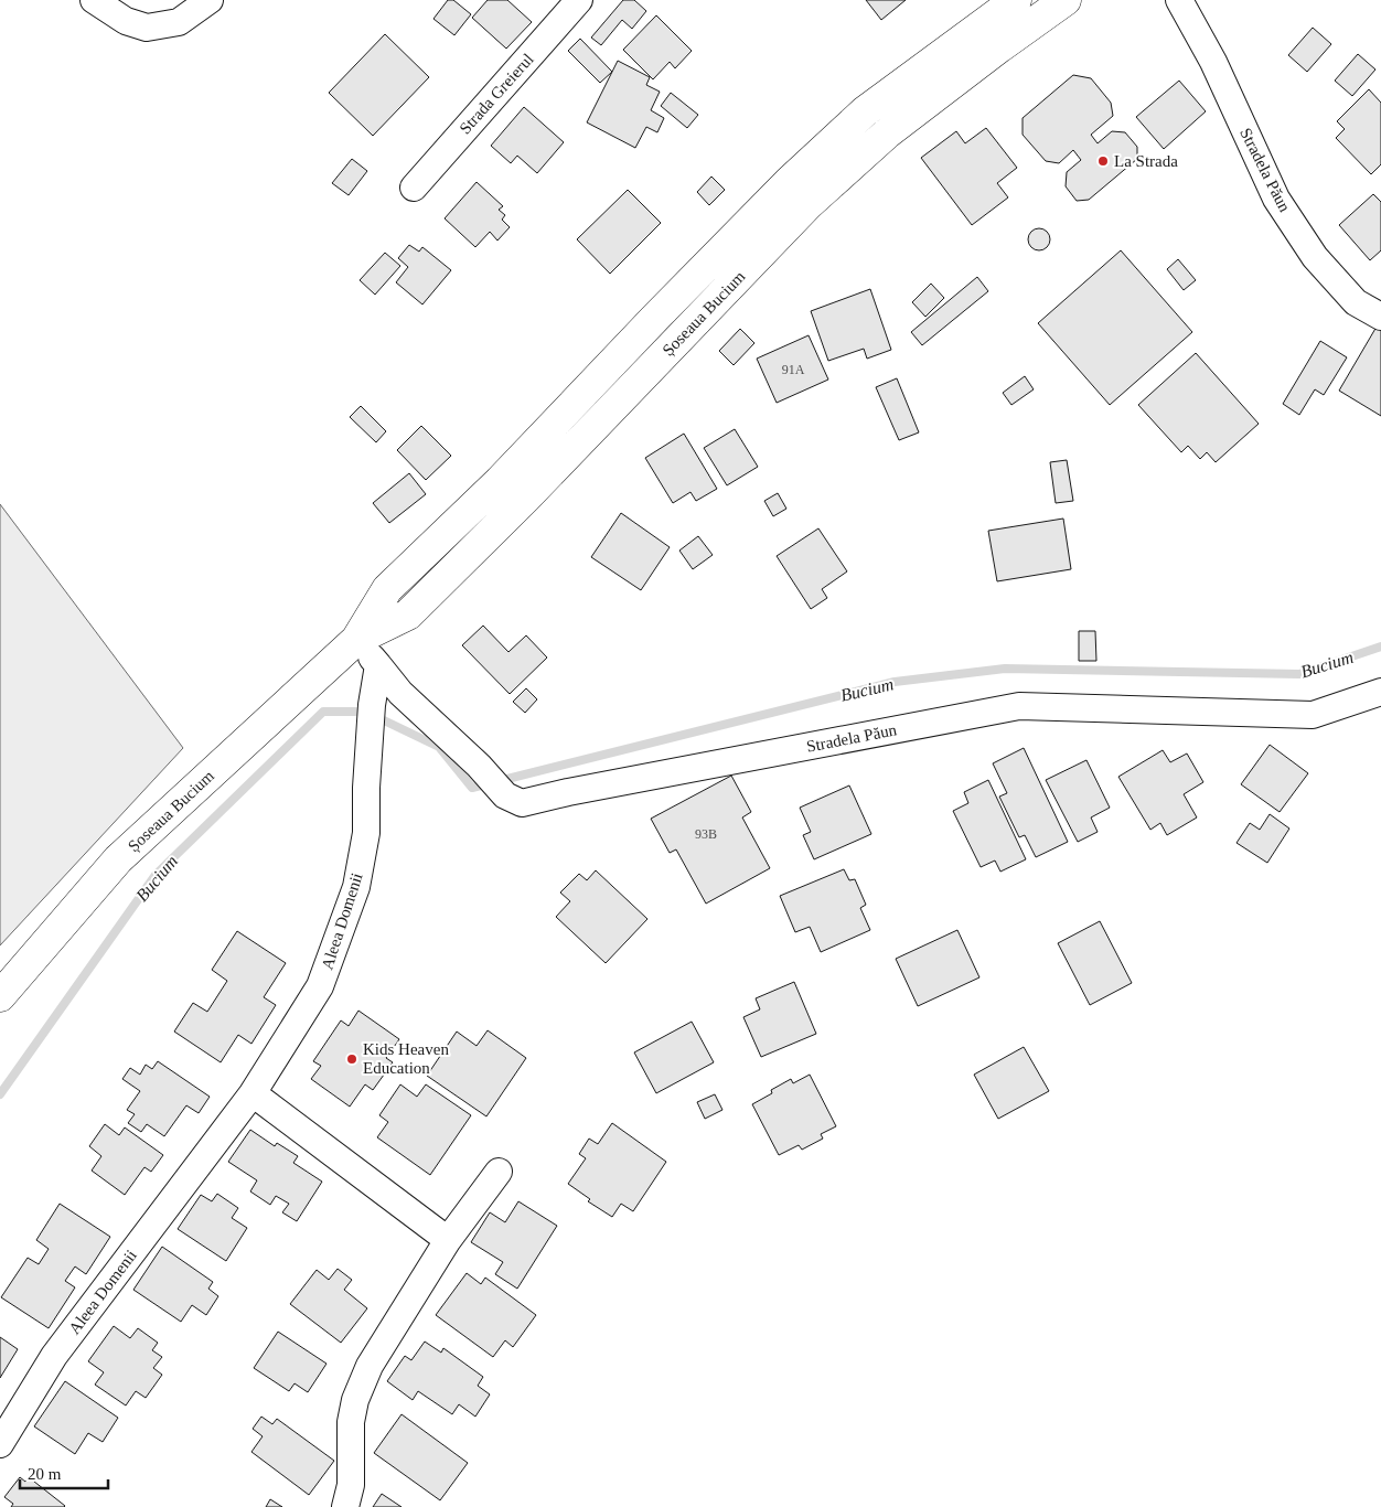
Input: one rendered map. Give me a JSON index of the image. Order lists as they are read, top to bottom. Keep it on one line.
{"streets":{"main road":["Șoseaua Bucium"],"street":["Strada Greierul","Stradela Păun","Aleea Domenii"]},"crossings":[["Stradela Păun","Aleea Domenii"]],"water":["Bucium"],"places":["La Strada","Kids Heaven Education"],"house_numbers":["91A","93B"],"scale_bar":"20 m"}
